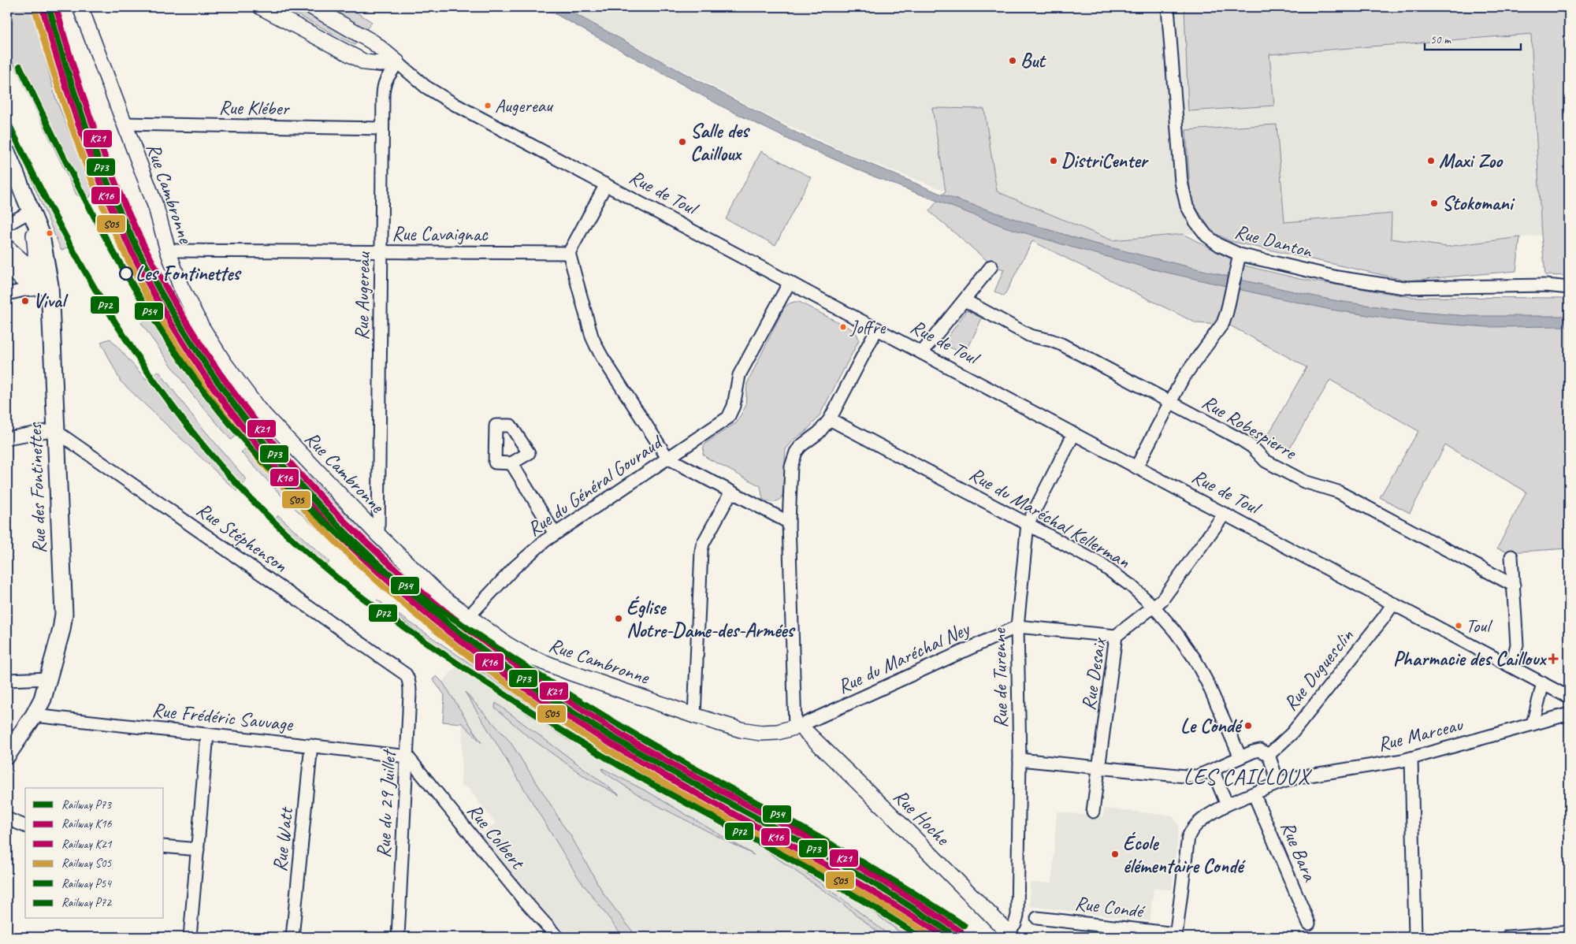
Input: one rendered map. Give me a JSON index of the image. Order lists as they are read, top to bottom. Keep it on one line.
{"streets":{"main road":["Rue des Fontinettes"],"street":["Rue Kléber","Rue de Toul","Rue Cambronne","Rue Cavaignac","Rue Danton","Rue Augereau","Rue Robespierre","Rue du Général Gouraud","Rue du Maréchal Kellerman","Rue Stéphenson","Rue du Maréchal Ney","Rue Duguesclin","Rue Desaix","Rue de Turenne","Rue Frédéric Sauvage","Rue Marceau","Rue du 29 Juillet","Rue Hoche","Rue Colbert","Rue Watt","Rue Bara","Rue Condé"]},"crossings":[["Rue Kléber","Rue Cambronne"],["Rue Kléber","Rue Augereau"],["Rue de Toul","Rue Augereau"],["Rue de Toul","Rue du Général Gouraud"],["Rue de Toul","Rue Duguesclin"],["Rue de Toul","Rue Desaix"],["Rue de Toul","Rue de Turenne"],["Rue Cambronne","Rue Cavaignac"],["Rue Cambronne","Rue Augereau"],["Rue Cambronne","Rue du Général Gouraud"],["Rue Cambronne","Rue du Maréchal Ney"],["Rue Cambronne","Rue Hoche"],["Rue Cavaignac","Rue Augereau"],["Rue des Fontinettes","Rue Stéphenson"],["Rue des Fontinettes","Rue Frédéric Sauvage"],["Rue du Maréchal Kellerman","Rue Desaix"],["Rue du Maréchal Kellerman","Rue de Turenne"],["Rue Stéphenson","Rue du 29 Juillet"],["Rue du Maréchal Ney","Rue Desaix"],["Rue du Maréchal Ney","Rue de Turenne"],["Rue du Maréchal Ney","Rue Hoche"],["Rue de Turenne","Rue Hoche"],["Rue Frédéric Sauvage","Rue du 29 Juillet"],["Rue Frédéric Sauvage","Rue Colbert"],["Rue Frédéric Sauvage","Rue Watt"],["Rue Marceau","Rue Bara"],["Rue Marceau","Rue Condé"],["Rue du 29 Juillet","Rue Colbert"]],"districts":["LES CAILLOUX"],"places":{"other":["But","Augereau","Salle des Cailloux","DistriCenter","Maxi Zoo","Stokomani","Les Fontinettes","Vival","Joffre","Église Notre-Dame-des-Armées","Toul","Le Condé","École élémentaire Condé"],"health":["Pharmacie des Cailloux"]},"lines":["rail line P73","rail line K21","rail line K16","rail line S05","rail line P54","rail line P72"],"legend":["Railway P73","Railway K16","Railway K21","Railway S05","Railway P54","Railway P72"],"scale_bar":"50 m"}
